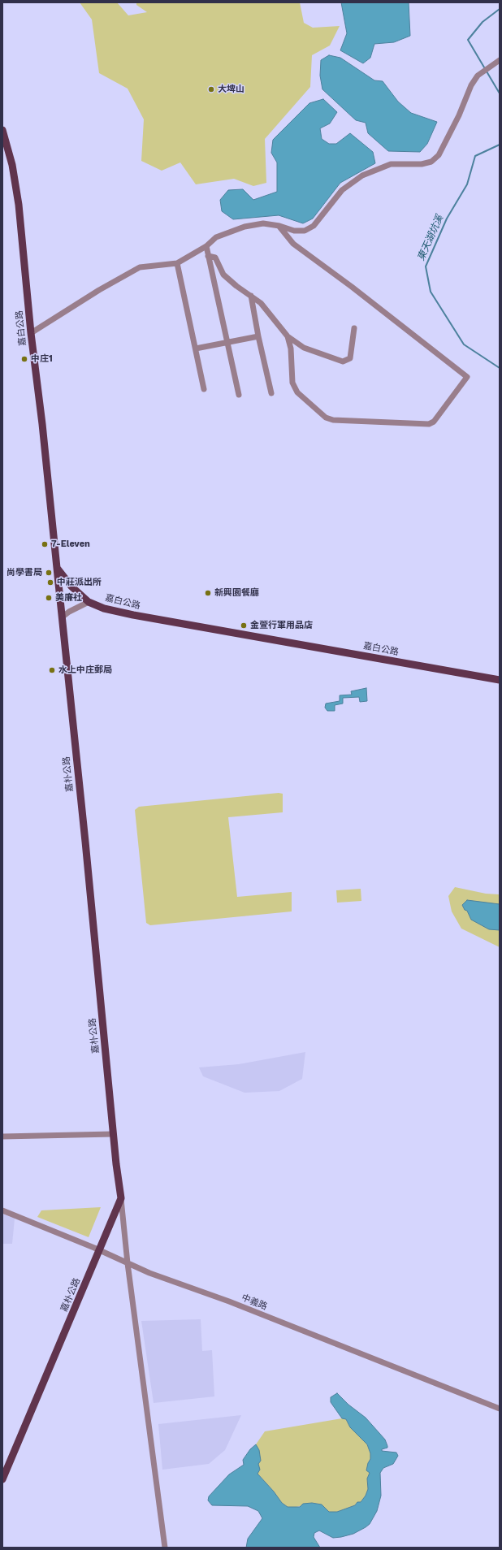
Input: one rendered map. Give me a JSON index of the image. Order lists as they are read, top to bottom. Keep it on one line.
{"streets":{"main road":["嘉白公路","嘉朴公路"],"street":["中義路"]},"crossings":[["嘉白公路","嘉朴公路"],["嘉朴公路","中義路"]],"water":["東天湖坑溪"],"places":["大埤山","中庄1","7-Eleven","尚學書局","中莊派出所","新興園餐廳","美廉社","金萱行軍用品店","水上中庄郵局"]}
